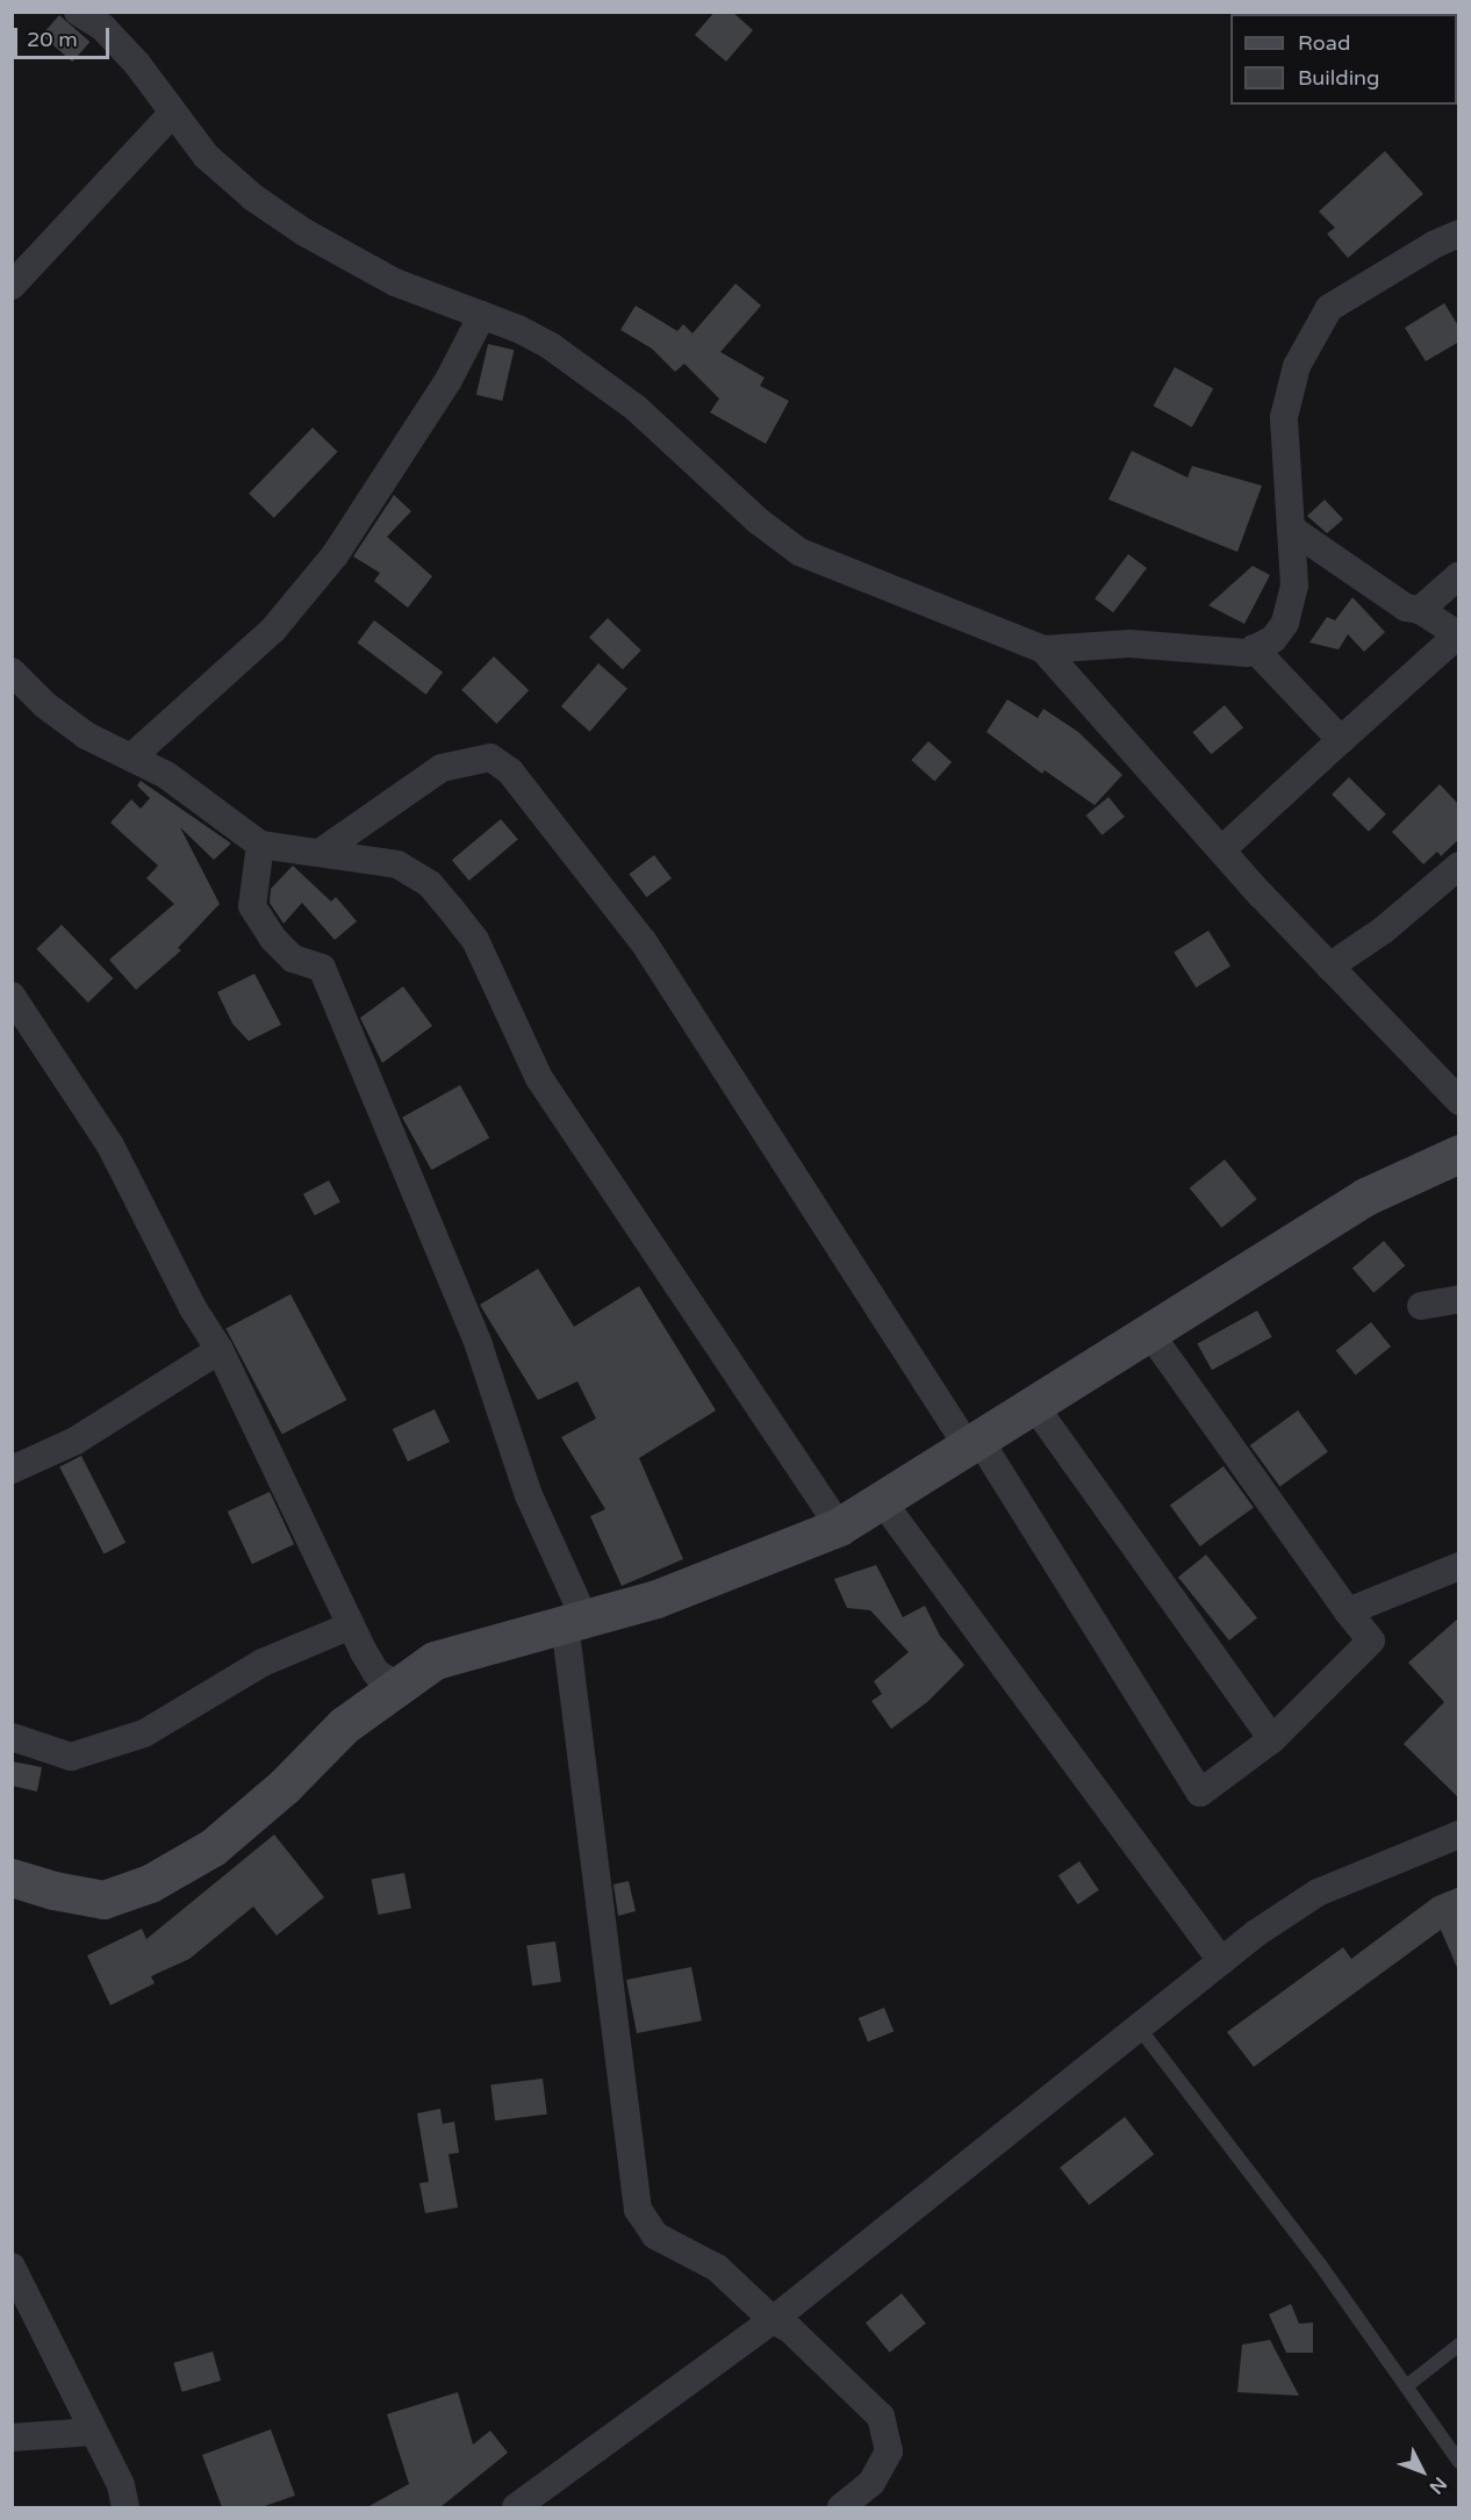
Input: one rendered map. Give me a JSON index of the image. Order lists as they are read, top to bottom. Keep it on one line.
{"legend":["Road","Building"],"scale_bar":"20 m","north":"bottom right"}
